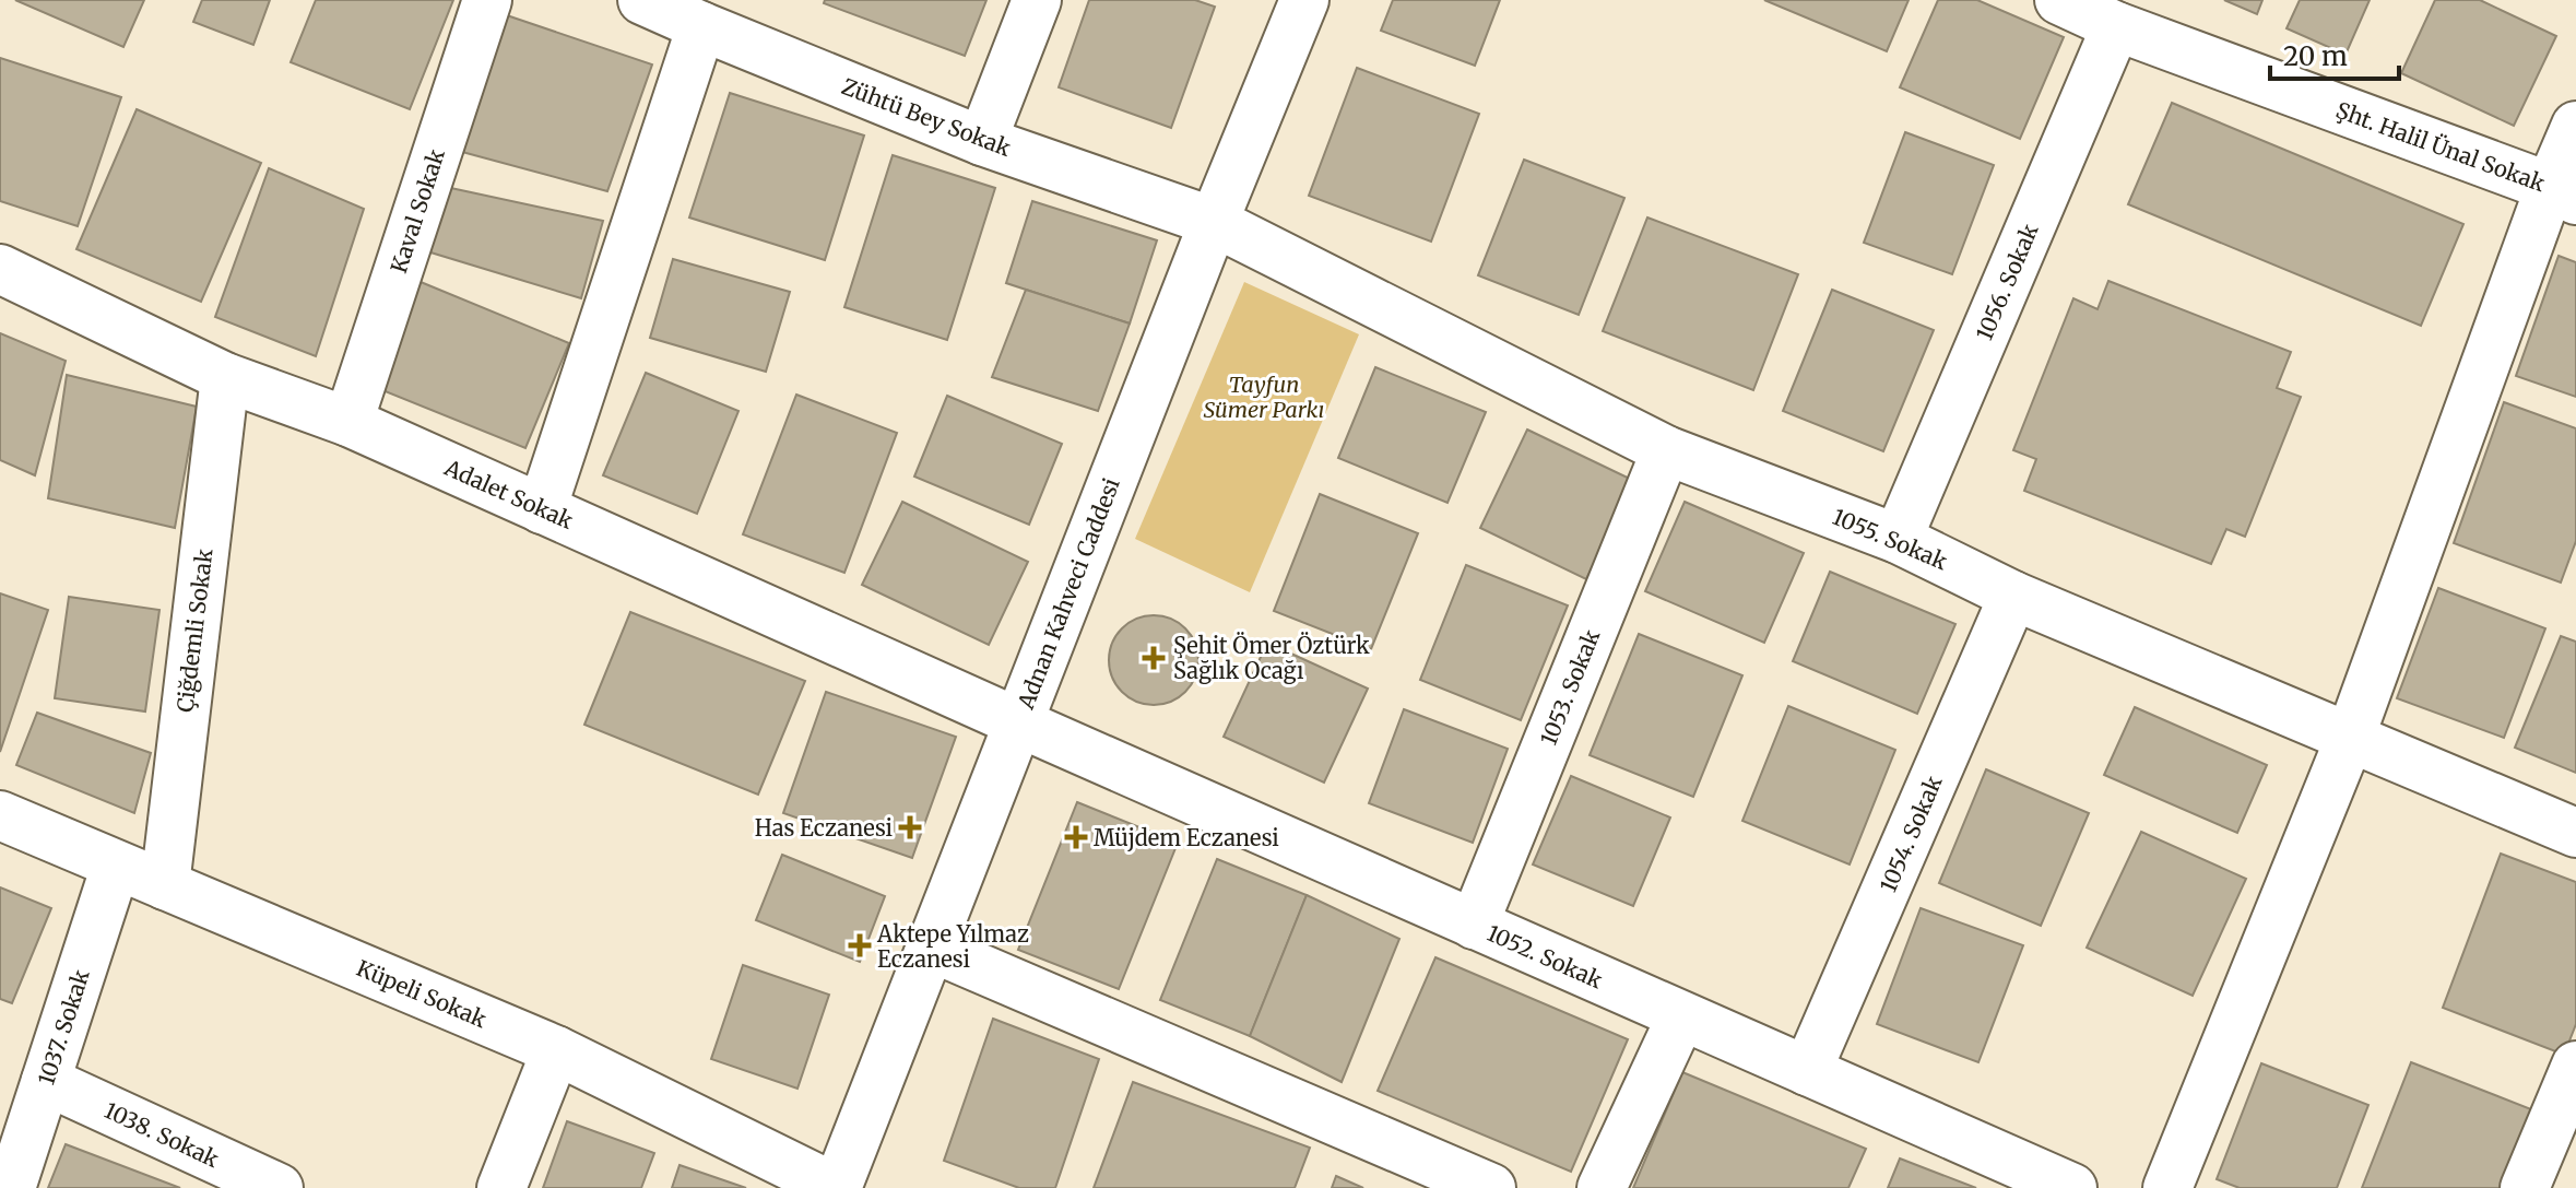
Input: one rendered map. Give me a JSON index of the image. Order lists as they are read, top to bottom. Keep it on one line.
{"streets":{"street":["Zühtü Bey Sokak","Şht. Halil Ünal Sokak","Kaval Sokak","1056. Sokak","Adalet Sokak","1055. Sokak","Adnan Kahveci Caddesi","Çiğdemli Sokak","1053. Sokak","1054. Sokak","1052. Sokak","Küpeli Sokak","1037. Sokak","1038. Sokak"]},"crossings":[["Zühtü Bey Sokak","1055. Sokak"],["Zühtü Bey Sokak","Adnan Kahveci Caddesi"],["Şht. Halil Ünal Sokak","1056. Sokak"],["Kaval Sokak","Adalet Sokak"],["1056. Sokak","1055. Sokak"],["Adalet Sokak","Adnan Kahveci Caddesi"],["Adalet Sokak","Çiğdemli Sokak"],["Adalet Sokak","1052. Sokak"],["1055. Sokak","Adnan Kahveci Caddesi"],["1055. Sokak","1053. Sokak"],["1055. Sokak","1054. Sokak"],["Adnan Kahveci Caddesi","1052. Sokak"],["Adnan Kahveci Caddesi","Küpeli Sokak"],["Çiğdemli Sokak","Küpeli Sokak"],["1053. Sokak","1052. Sokak"],["1054. Sokak","1052. Sokak"],["Küpeli Sokak","1037. Sokak"],["1037. Sokak","1038. Sokak"]],"parks":["Tayfun Sümer Parkı"],"places":{"health":["Şehit Ömer Öztürk Sağlık Ocağı","Has Eczanesi","Müjdem Eczanesi","Aktepe Yılmaz Eczanesi"]},"scale_bar":"20 m"}
